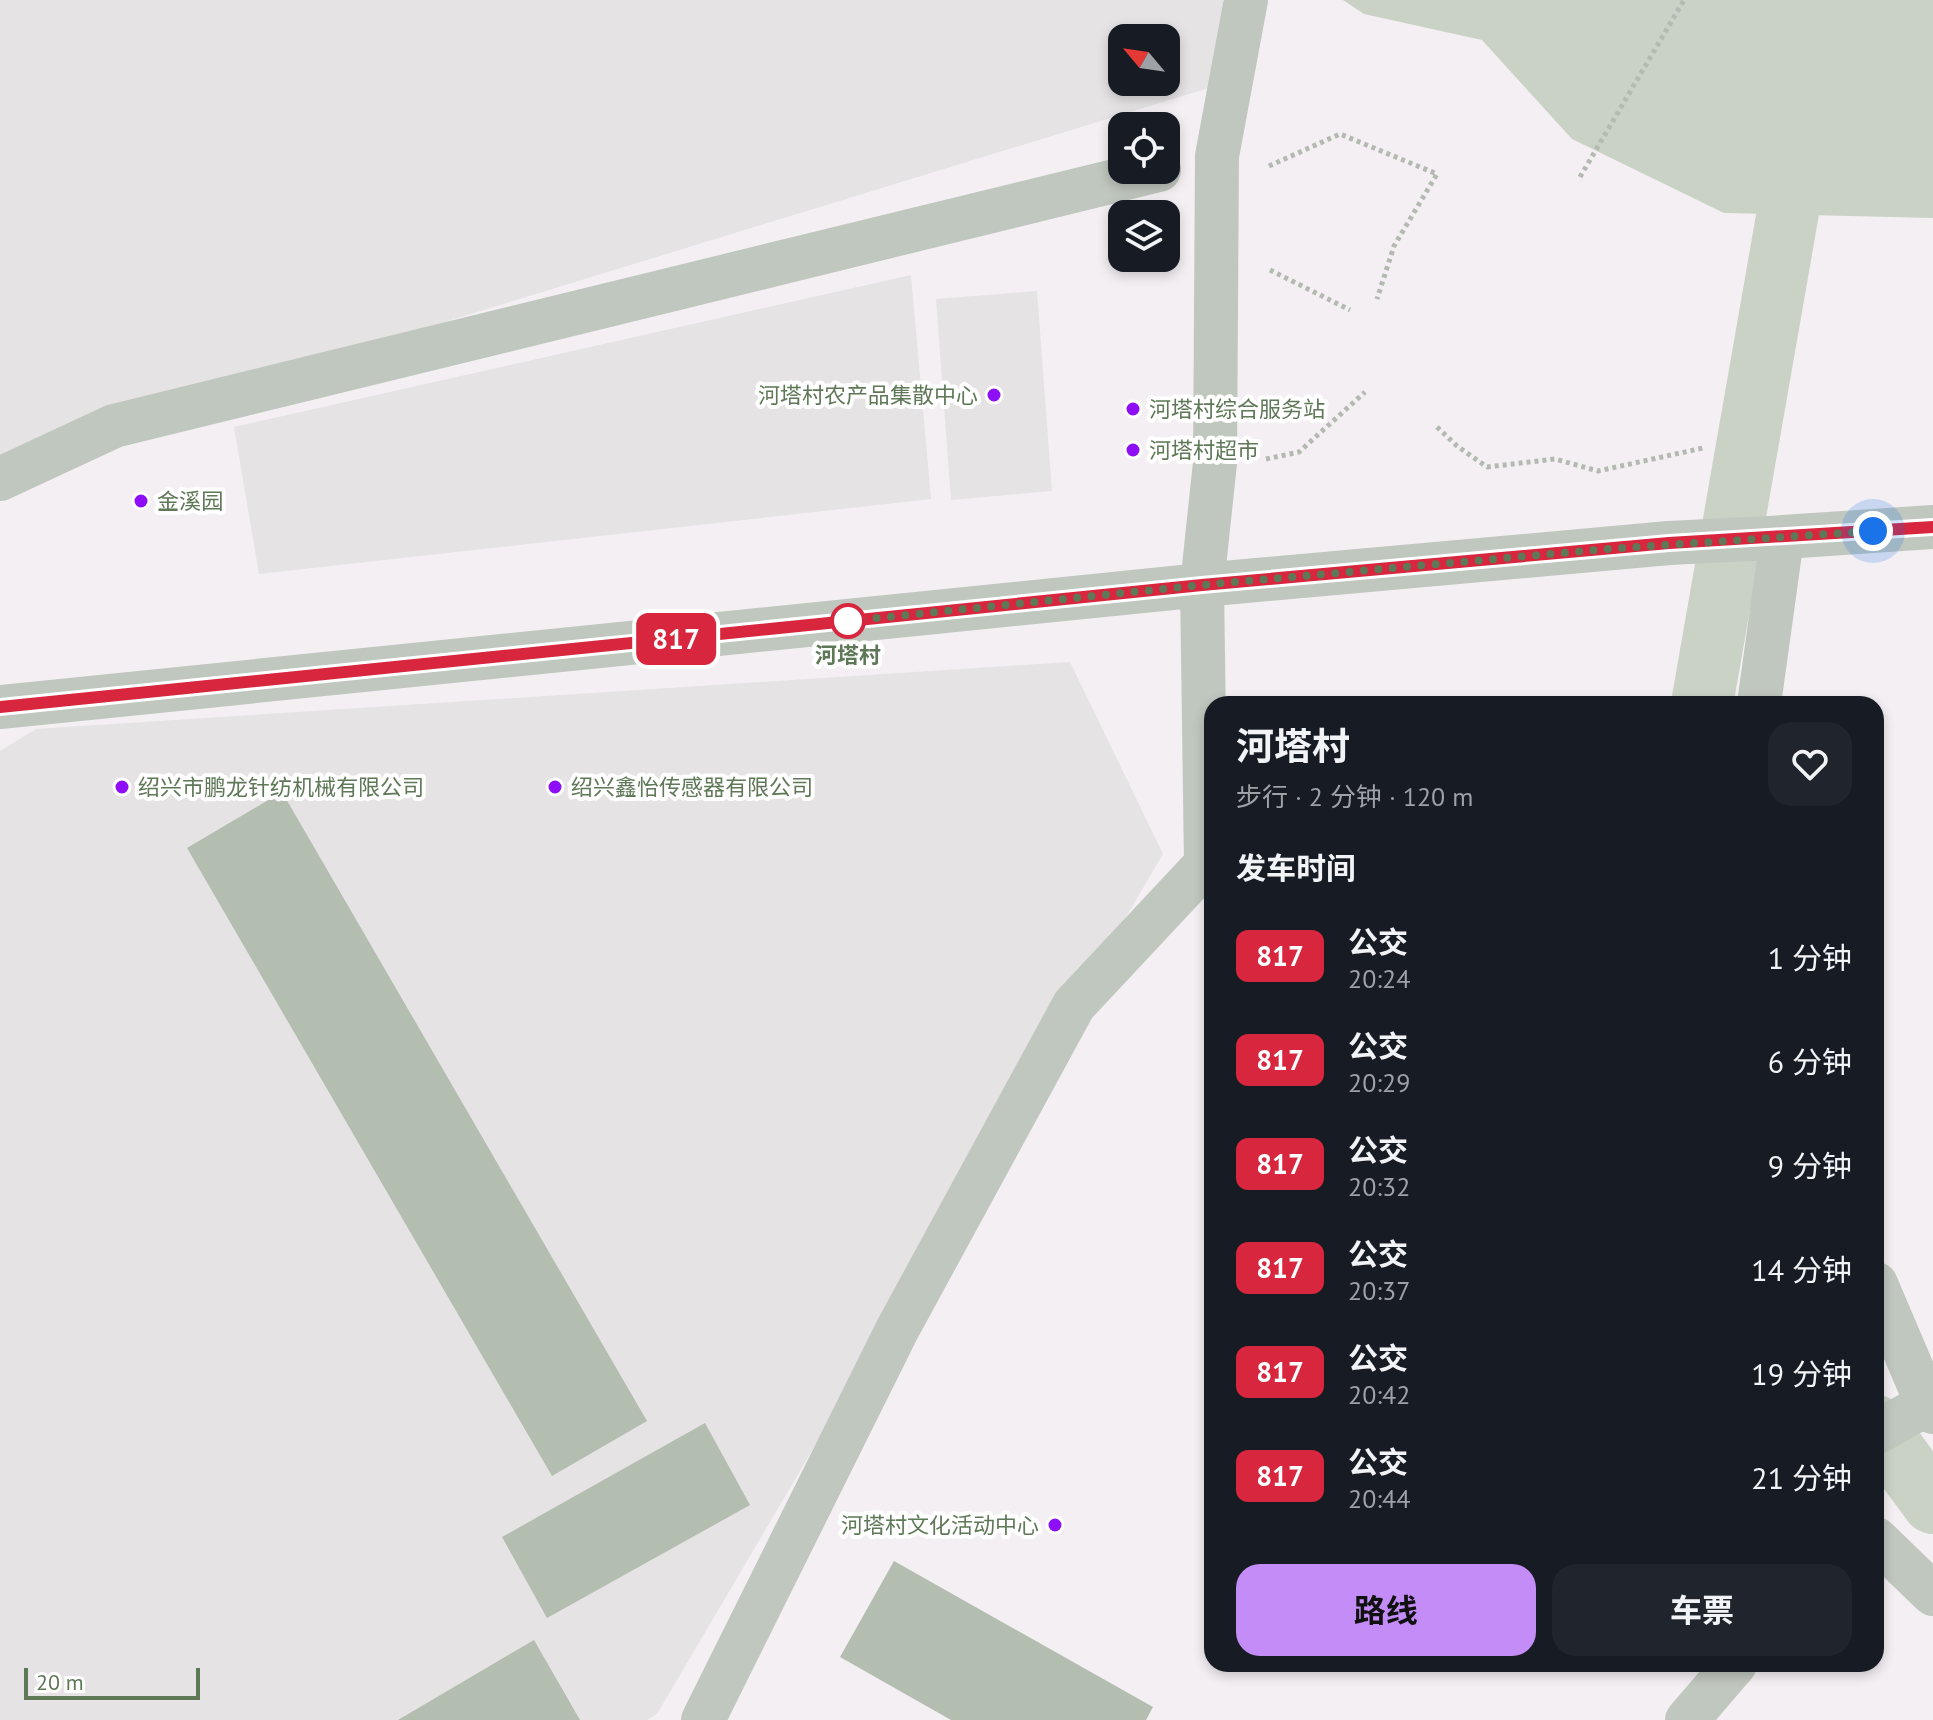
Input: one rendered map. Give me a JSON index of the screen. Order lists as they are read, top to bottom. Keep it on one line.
{"places":["河塔村农产品集散中心","河塔村综合服务站","河塔村超市","金溪园","河塔村","绍兴市鹏龙针纺机械有限公司","绍兴鑫怡传感器有限公司","河塔村文化活动中心"],"lines":["bus line 817"],"scale_bar":"20 m","north":"top left","page":{"on_map":"817","heading":[["河塔村","步行 · 2 分钟 · 120 m"],"发车时间"],"list":[{"mark":"817","name":"公交","note":"20:24","value":"1 分钟"},{"mark":"817","name":"公交","note":"20:29","value":"6 分钟"},{"mark":"817","name":"公交","note":"20:32","value":"9 分钟"},{"mark":"817","name":"公交","note":"20:37","value":"14 分钟"},{"mark":"817","name":"公交","note":"20:42","value":"19 分钟"},{"mark":"817","name":"公交","note":"20:44","value":"21 分钟"}],"buttons":["路线","车票"],"scale":"20 m"}}
